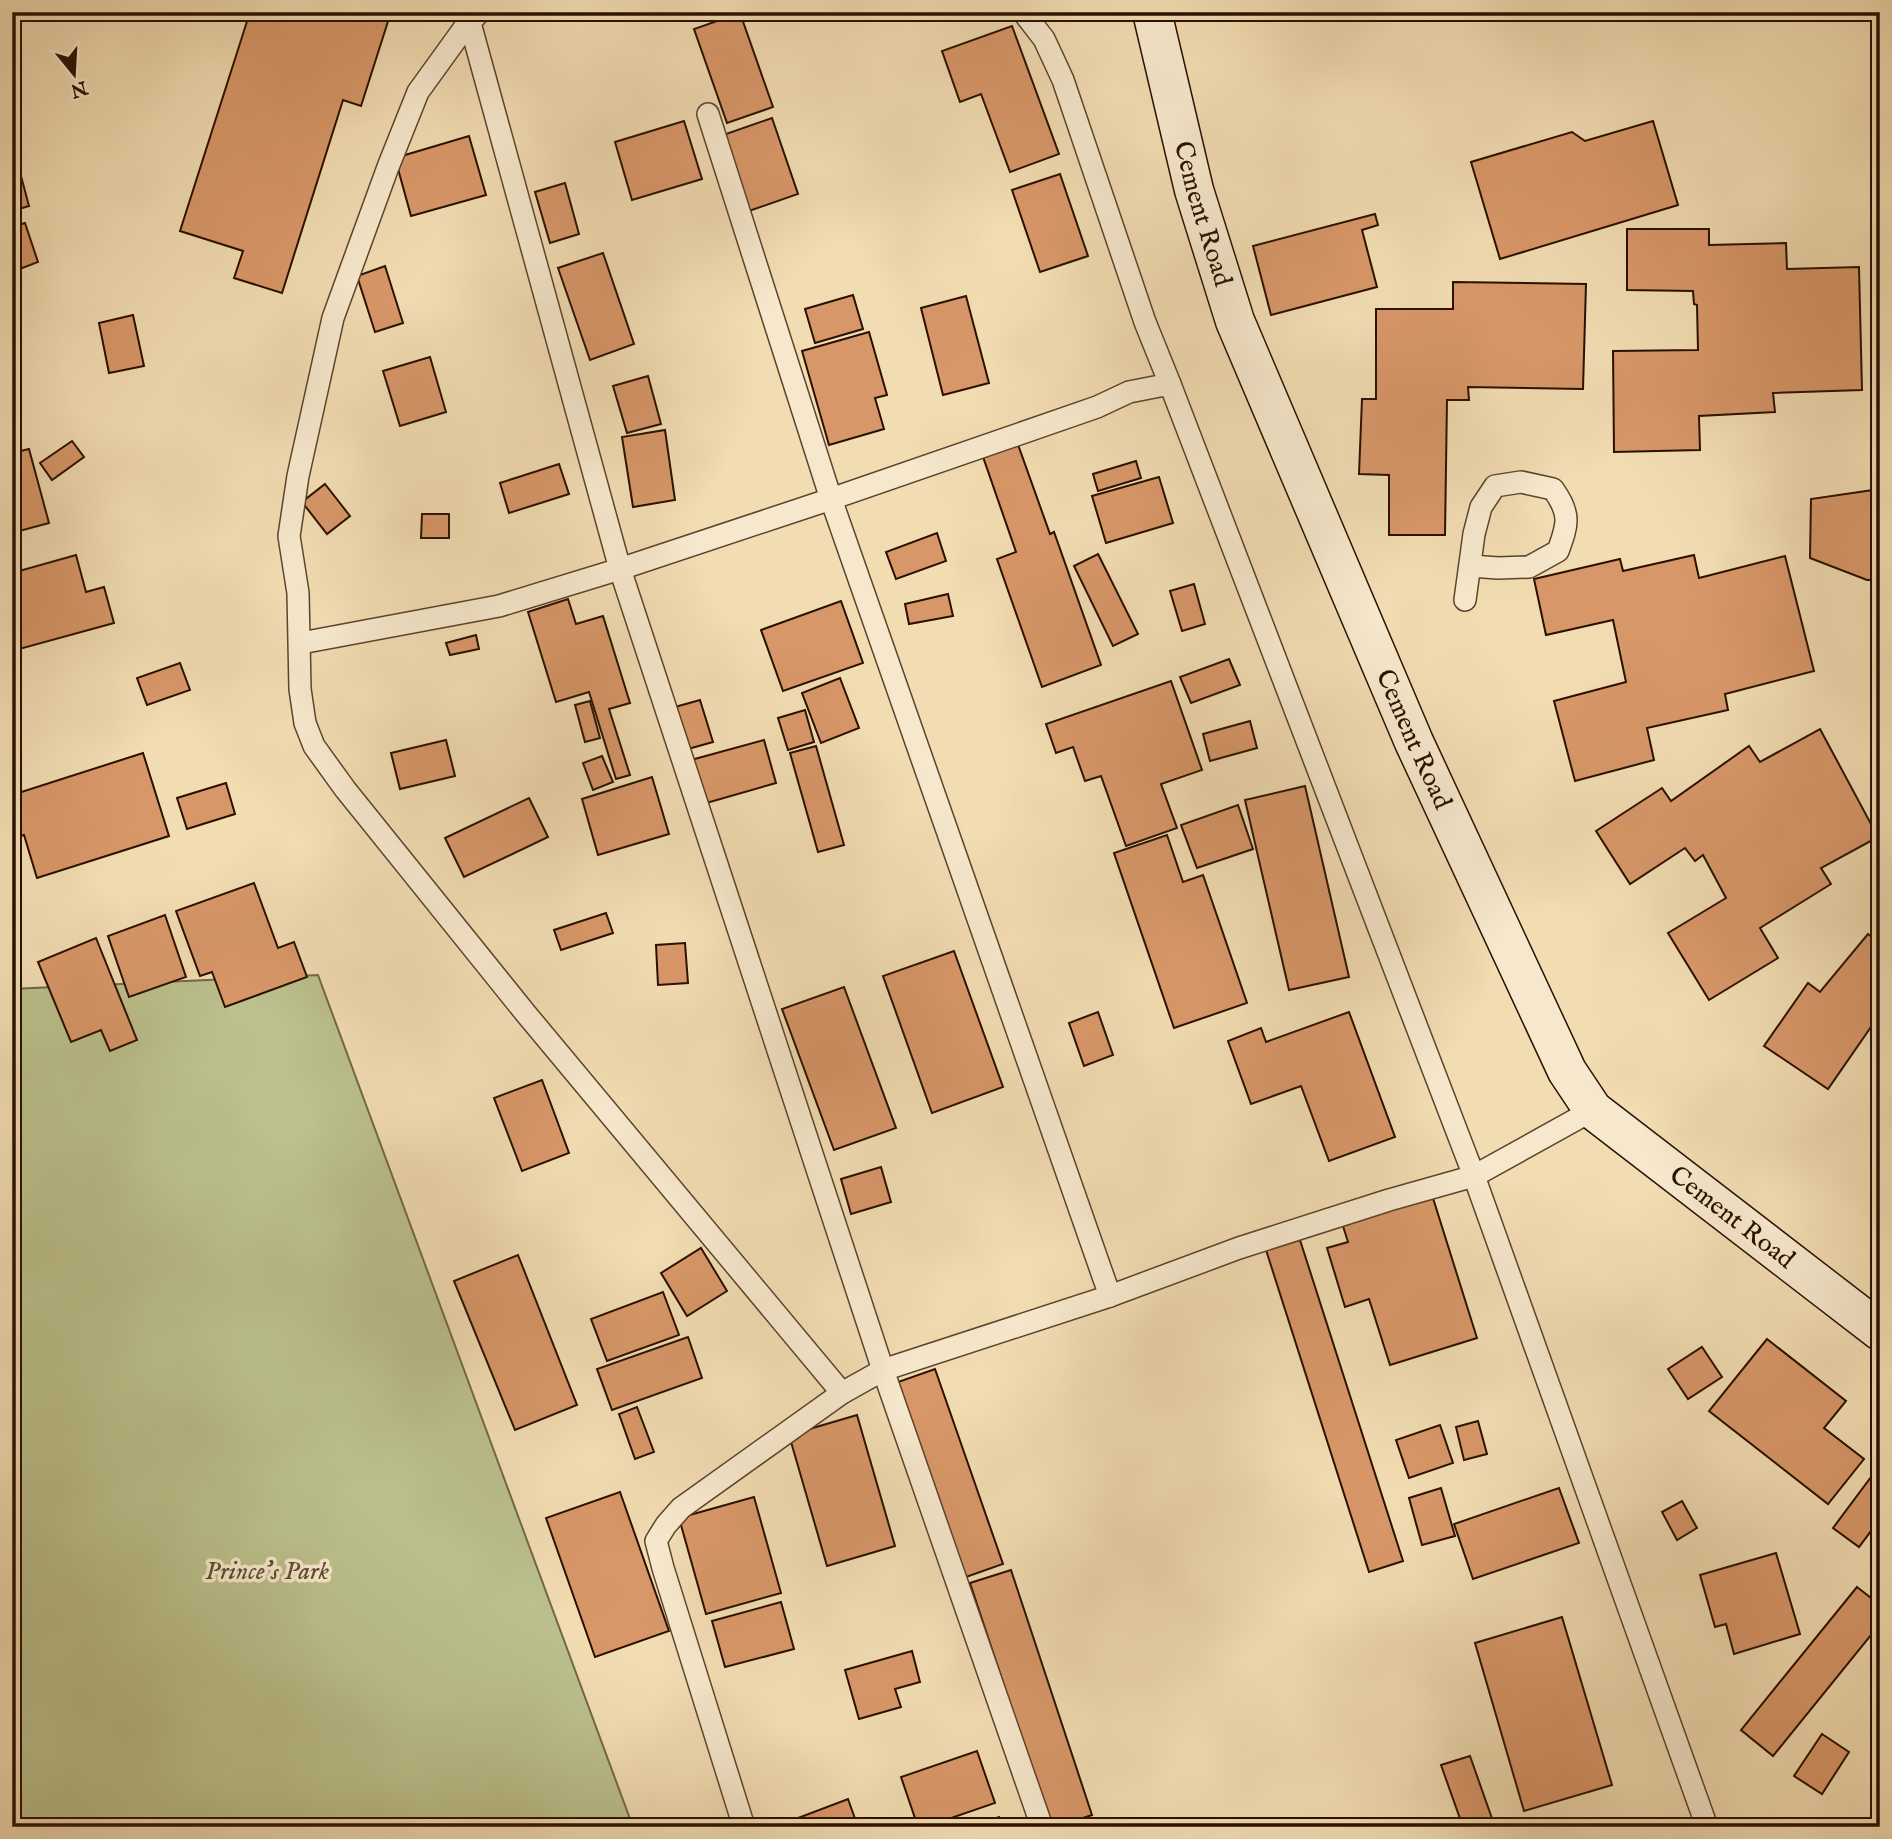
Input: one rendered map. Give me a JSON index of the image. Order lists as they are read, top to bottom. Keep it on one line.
{"streets":{"main road":["Cement Road"]},"parks":["Prince's Park"],"north":"bottom"}
